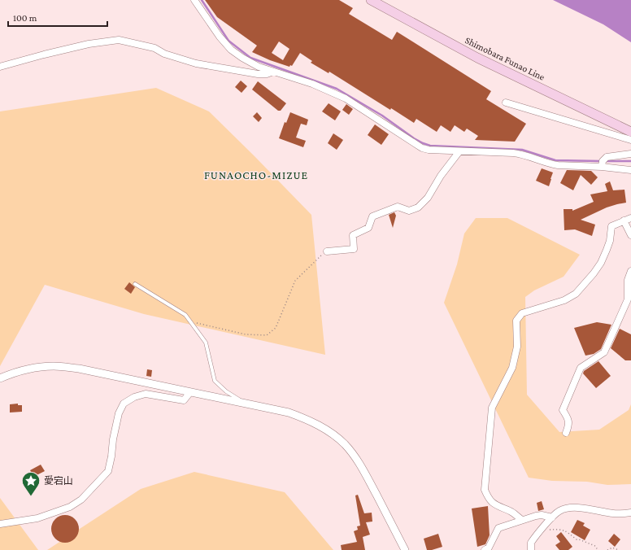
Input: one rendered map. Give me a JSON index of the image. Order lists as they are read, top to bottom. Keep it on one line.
{"streets":{"main road":["Shimobara Funao Line"]},"districts":["FUNAOCHO-MIZUE"],"places":{"place":["愛宕山"]},"scale_bar":"100 m"}
